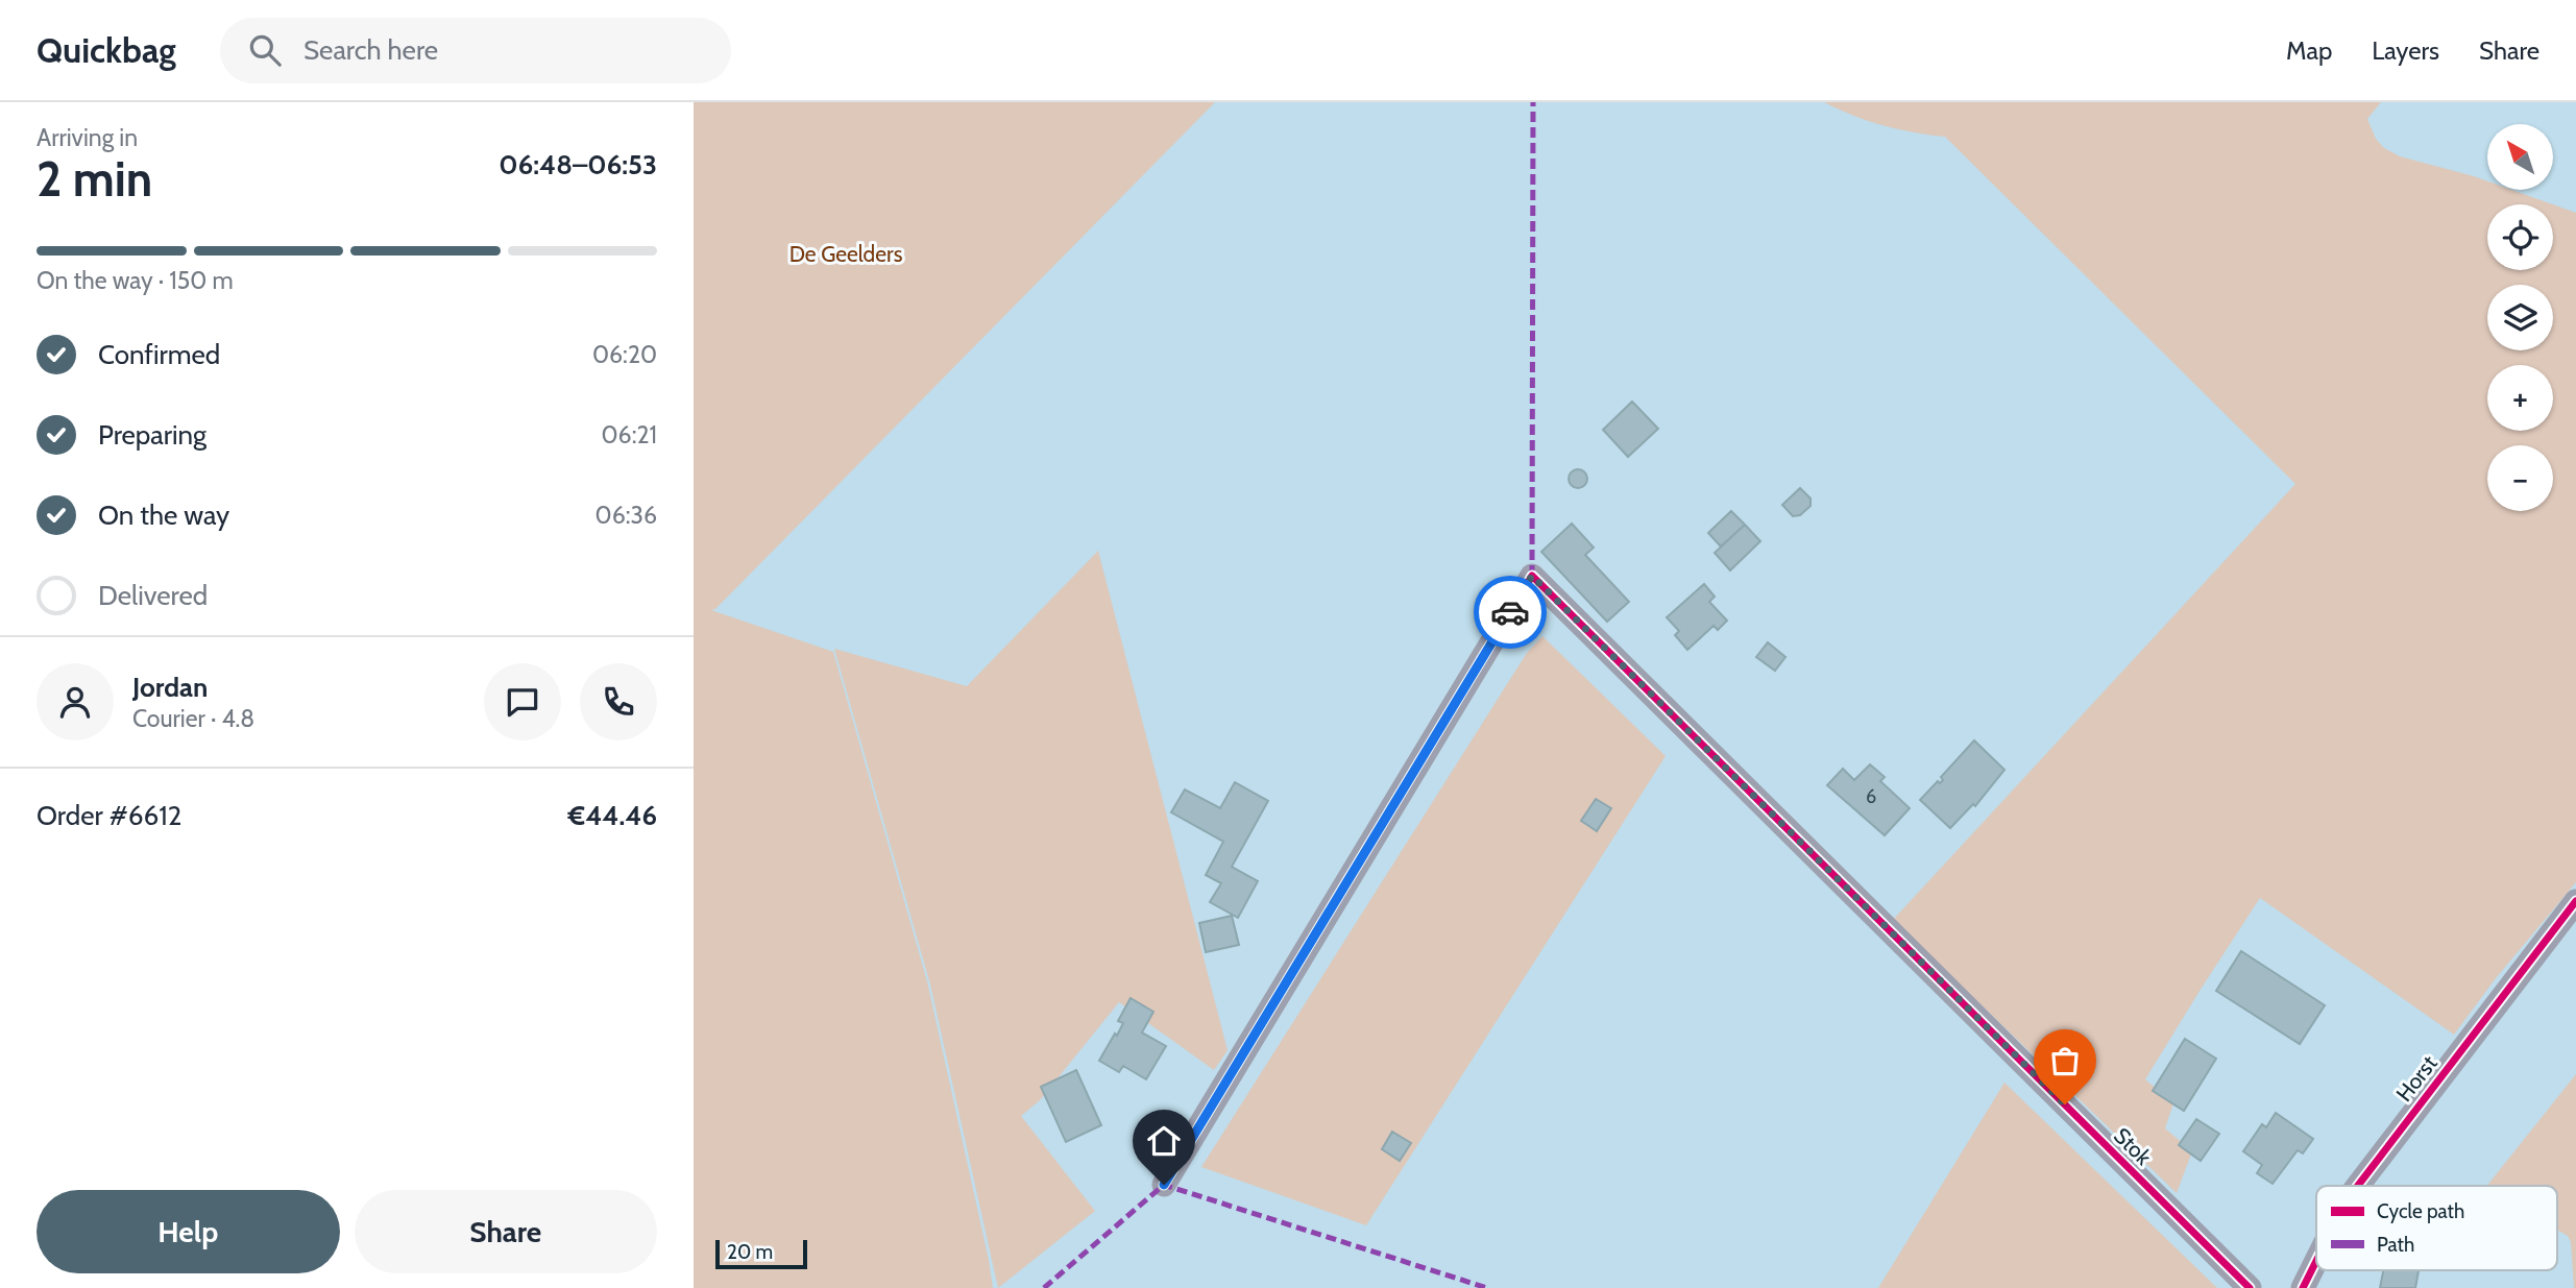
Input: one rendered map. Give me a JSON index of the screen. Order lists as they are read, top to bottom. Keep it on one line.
{"streets":{"street":["Horst","Stok"]},"parks":["De Geelders"],"house_numbers":["6"],"legend":["Cycle path","Path"],"scale_bar":"20 m","north":"top left","page":{"header":"Quickbag","search":"Search here","nav":["Map","Layers","Share"],"heading":["2 min","Arriving in","06:48–06:53"],"panel":["Jordan","Courier · 4.8","Order #6612","€44.46"],"map_buttons":["+","−"],"bar":"On the way · 150 m","list":[["Confirmed","06:20"],["Preparing","06:21"],["On the way","06:36"],"Delivered"],"buttons":["Help","Share"],"scale":"20 m"}}
